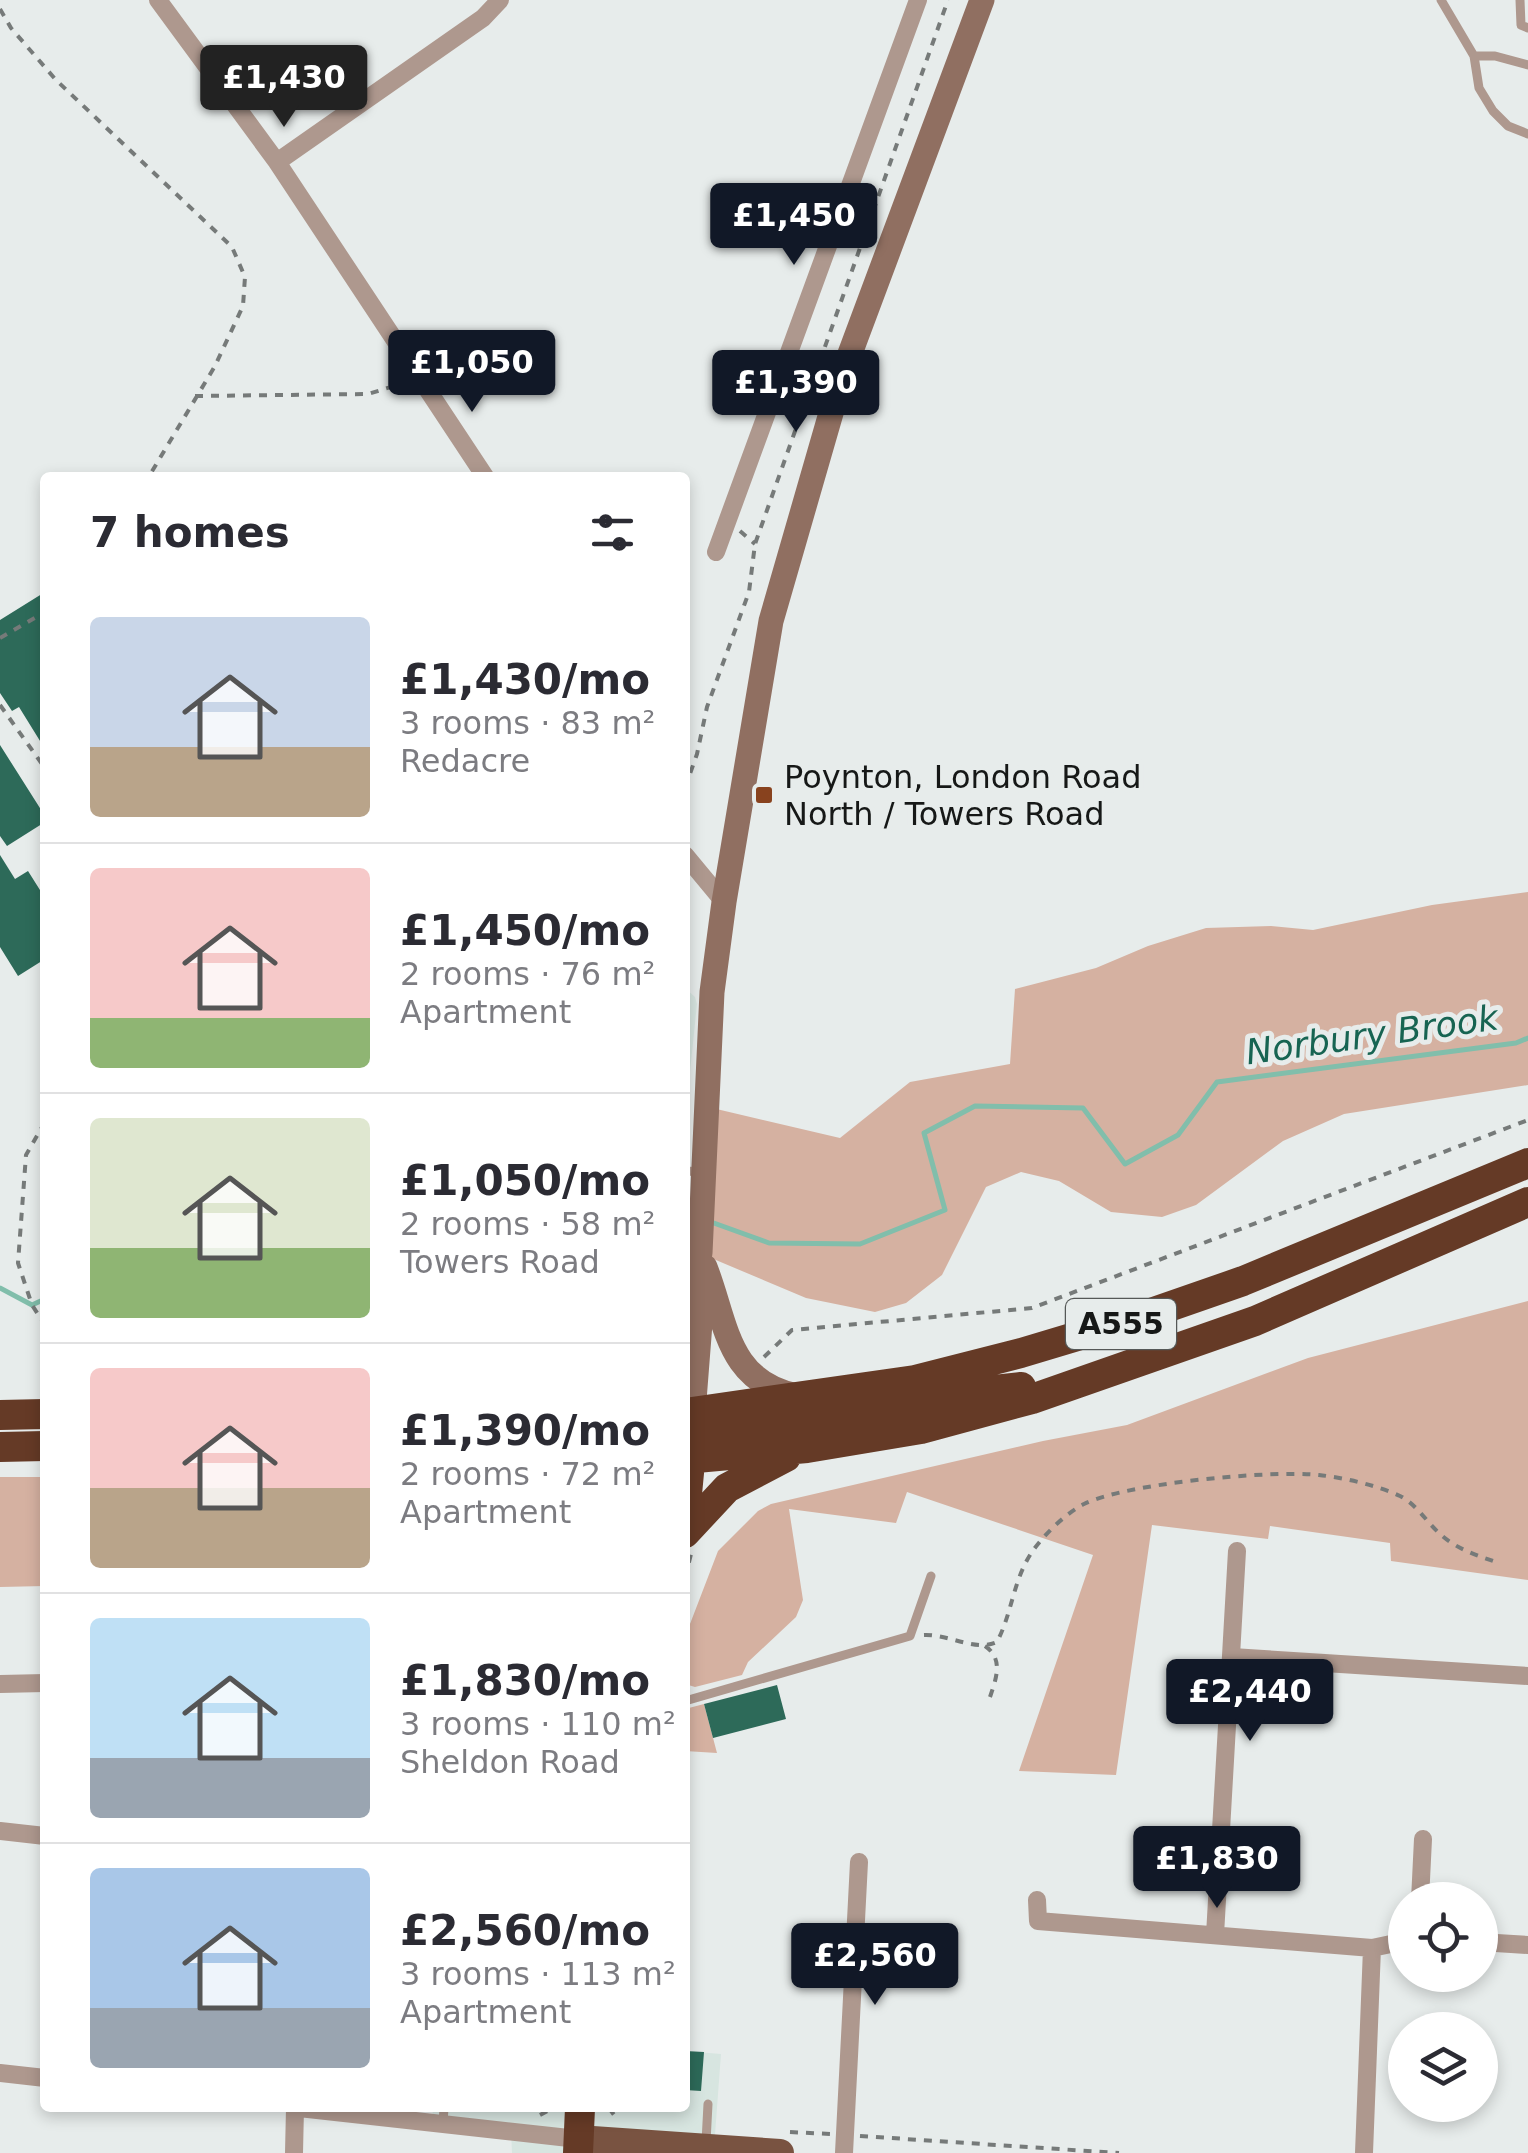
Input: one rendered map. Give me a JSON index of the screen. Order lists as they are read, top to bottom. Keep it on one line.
{"streets":{"highway":["A555"]},"water":["Norbury Brook"],"places":{"transit":["Poynton, London Road North / Towers Road"]},"page":{"price":["£1,430","£1,450","£1,050","£1,390","£2,440","£1,830","£2,560"],"heading":"7 homes","list":[{"name":"£1,430/mo","note":"3 rooms · 83 m² · Redacre"},{"name":"£1,450/mo","note":"2 rooms · 76 m² · Apartment"},{"name":"£1,050/mo","note":"2 rooms · 58 m² · Towers Road"},{"name":"£1,390/mo","note":"2 rooms · 72 m² · Apartment"},{"name":"£1,830/mo","note":"3 rooms · 110 m² · Sheldon Road"},{"name":"£2,560/mo","note":"3 rooms · 113 m² · Apartment"}]}}
